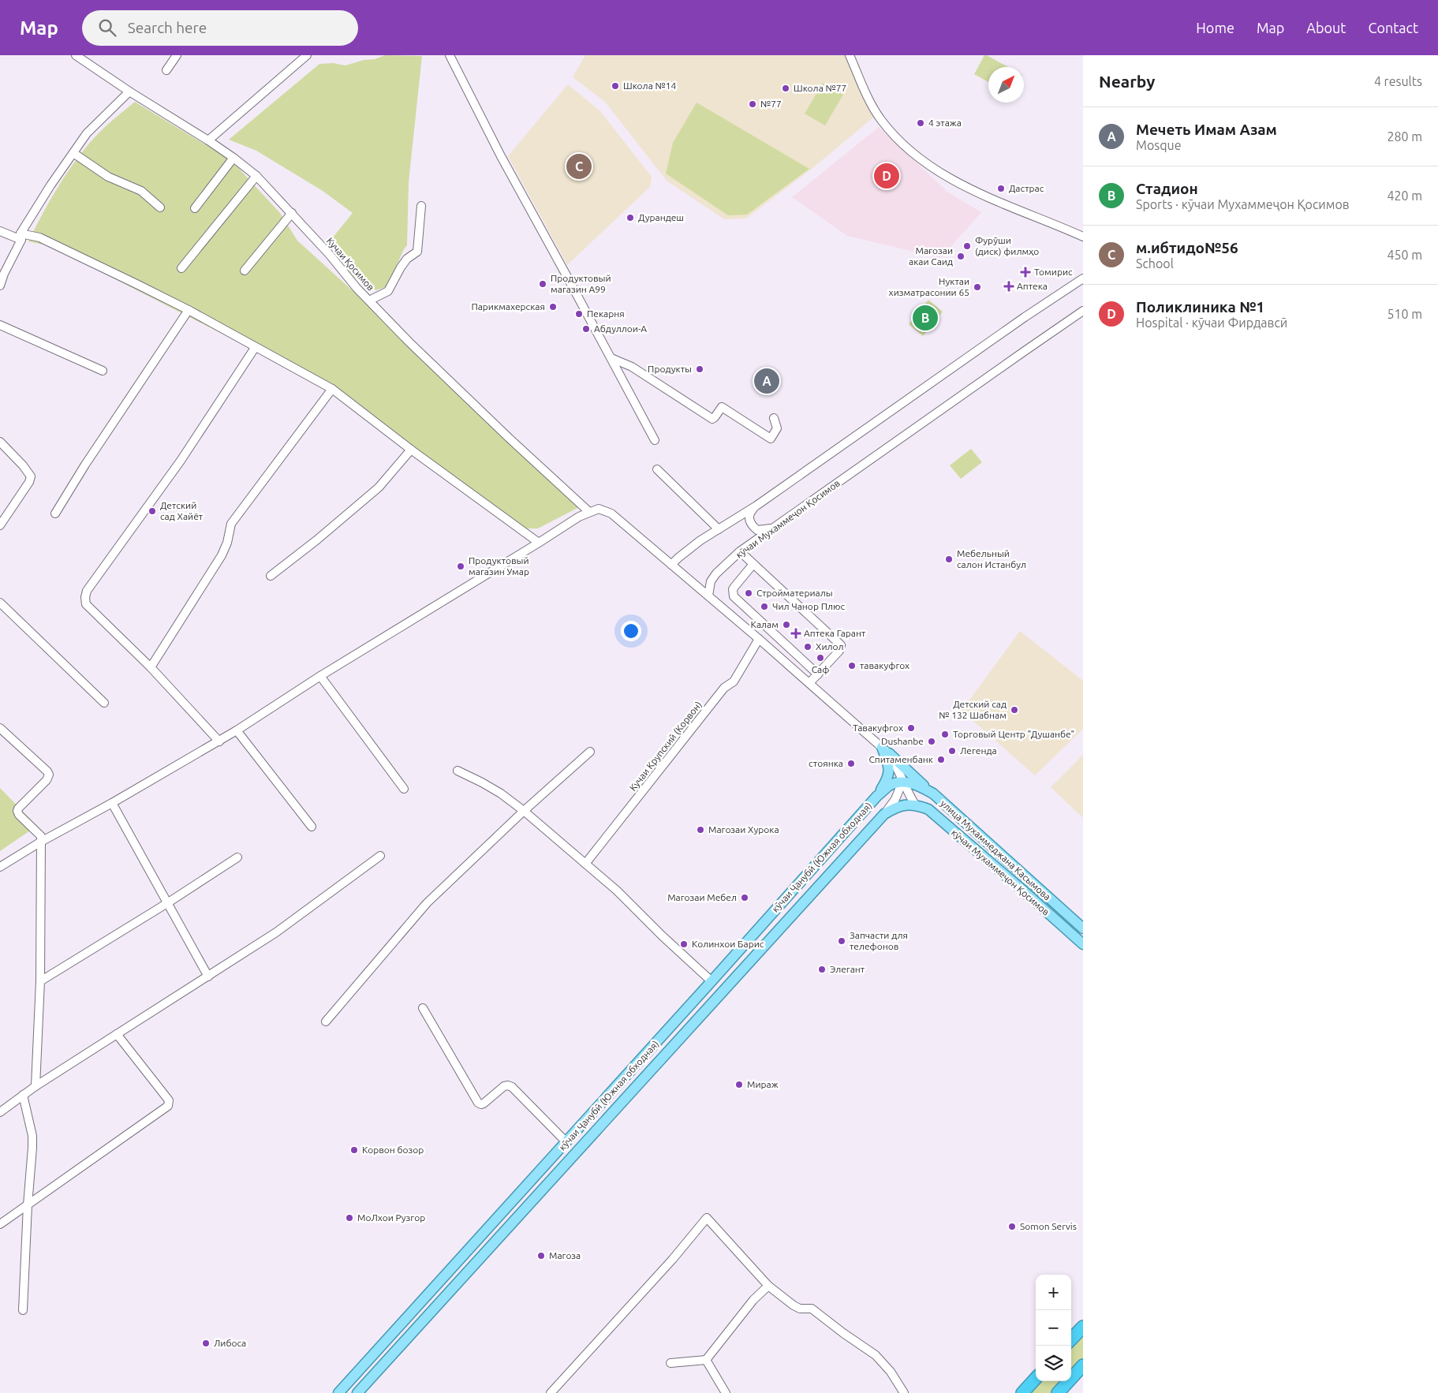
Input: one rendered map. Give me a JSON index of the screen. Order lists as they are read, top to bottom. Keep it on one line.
{"streets":{"main road":["кӯчаи Мухаммеҷон Қосимов","улица Мухаммеджана Касымова","кӯчаи Ҷанубӣ (Южная обходная)"],"street":["Кучаи Қосимов","Кучаи Крупский (Корвон)"]},"places":{"other":["Школа №14","Школа №77","№77","4 этажа","Дастрас","Дурандеш","Фурӯши (диск) филмҳо","Мағозаи акаи Саид","Продуктовый магазин А99","Нуктаи хизматрасонии 65","Парикмахерская","Пекарня","Абдуллои-А","Продукты","Детский сад Хайёт","Мебельный салон Истанбул","Продуктовый магазин Умар","Стройматериалы","Чил Чанор Плюс","Калам","Хилол","Саф","тавакуфгох","Детский сад № 132 Шабнам","Тавакуфгох","Торговый Центр \"Душанбе\"","Dushanbe","Легенда","Спитаменбанк","стоянка","Магозаи Хурока","Магозаи Мебел","Запчасти для телефонов","Колинхои Барис","Элегант","Мираж","Корвон бозор","МоЛхои Рузгор","Somon Servis","Магоза","Либоса"],"health":["Томирис","Аптека","Аптека Гарант"]},"north":"top right","page":{"header":"Map","search":"Search here","nav":["Home","Map","About","Contact"],"heading":["Nearby","4 results"],"list":[{"mark":"A","name":"Мечеть Имам Азам","note":"Mosque","value":"280 m"},{"mark":"B","name":"Стадион","note":"Sports · кӯчаи Мухаммеҷон Қосимов","value":"420 m"},{"mark":"C","name":"м.ибтидо№56","note":"School","value":"450 m"},{"mark":"D","name":"Поликлиника №1","note":"Hospital · кӯчаи Фирдавсӣ","value":"510 m"}],"pins":["C","D","B","A"],"map_buttons":["+","−"]}}
